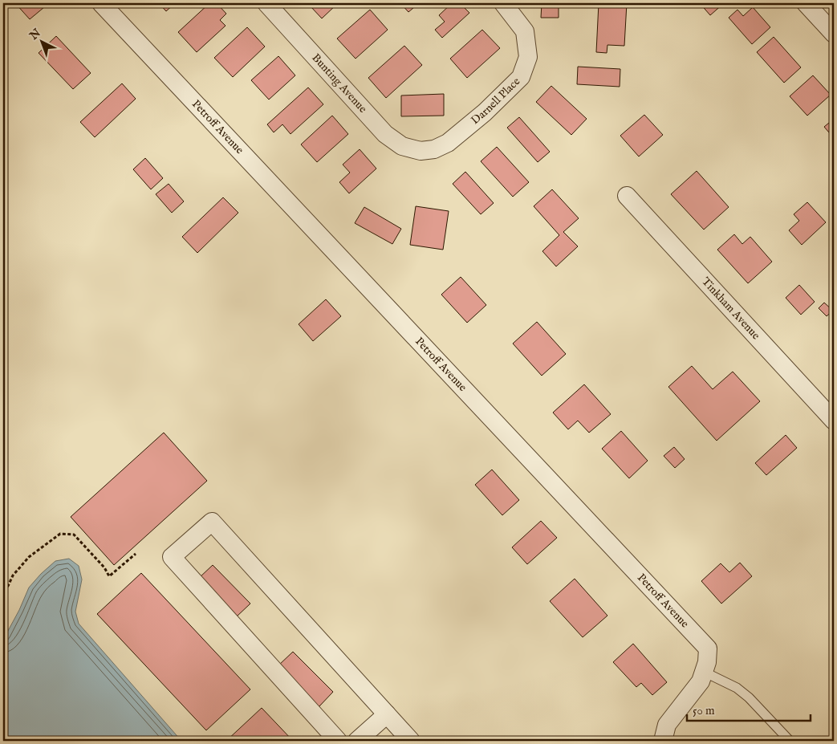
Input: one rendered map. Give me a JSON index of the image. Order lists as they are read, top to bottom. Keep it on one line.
{"streets":{"street":["Bunting Avenue","Darnell Place","Petroff Avenue","Tinkham Avenue"]},"crossings":[["Bunting Avenue","Darnell Place"]],"scale_bar":"50 m","north":"top left"}
